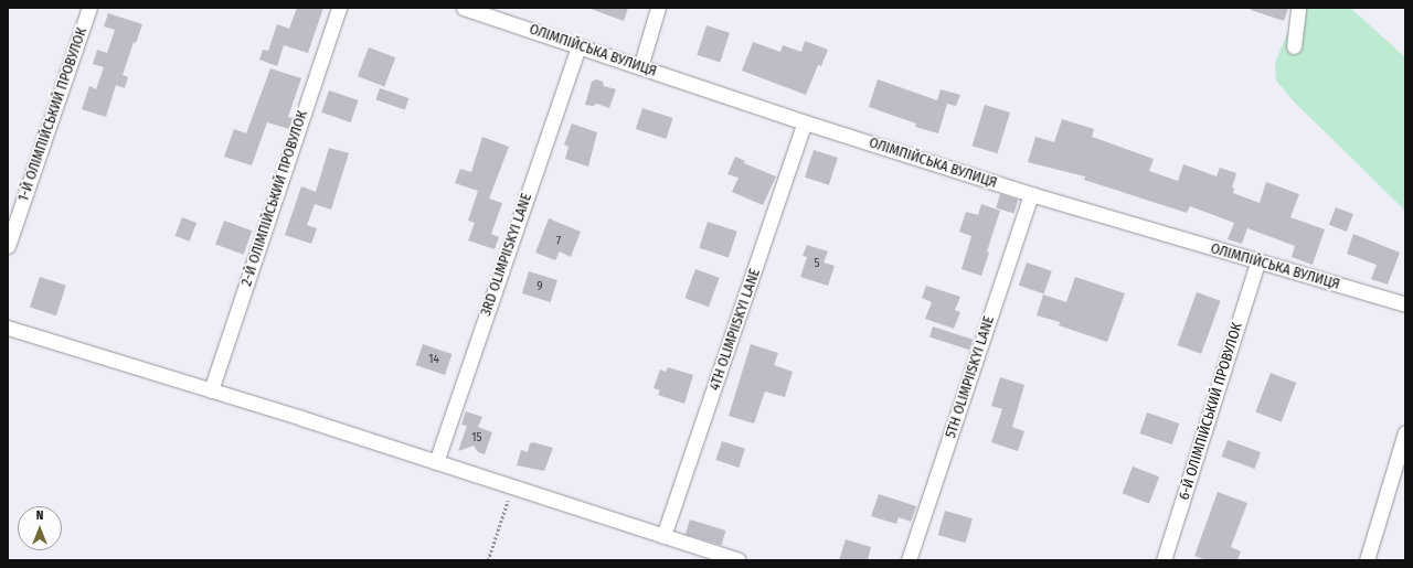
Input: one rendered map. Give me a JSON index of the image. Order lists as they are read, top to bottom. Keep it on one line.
{"streets":{"street":["ОЛІМПІЙСЬКА ВУЛИЦЯ","1-Й ОЛІМПІЙСЬКИЙ ПРОВУЛОК","2-Й ОЛІМПІЙСЬКИЙ ПРОВУЛОК","3RD OLIMPIISKYI LANE","4TH OLIMPIISKYI LANE","5TH OLIMPIISKYI LANE","6-Й ОЛІМПІЙСЬКИЙ ПРОВУЛОК"]},"crossings":[["ОЛІМПІЙСЬКА ВУЛИЦЯ","3RD OLIMPIISKYI LANE"],["ОЛІМПІЙСЬКА ВУЛИЦЯ","4TH OLIMPIISKYI LANE"],["ОЛІМПІЙСЬКА ВУЛИЦЯ","5TH OLIMPIISKYI LANE"],["ОЛІМПІЙСЬКА ВУЛИЦЯ","6-Й ОЛІМПІЙСЬКИЙ ПРОВУЛОК"]],"house_numbers":["7","5","9","14","15"],"north":"top"}
